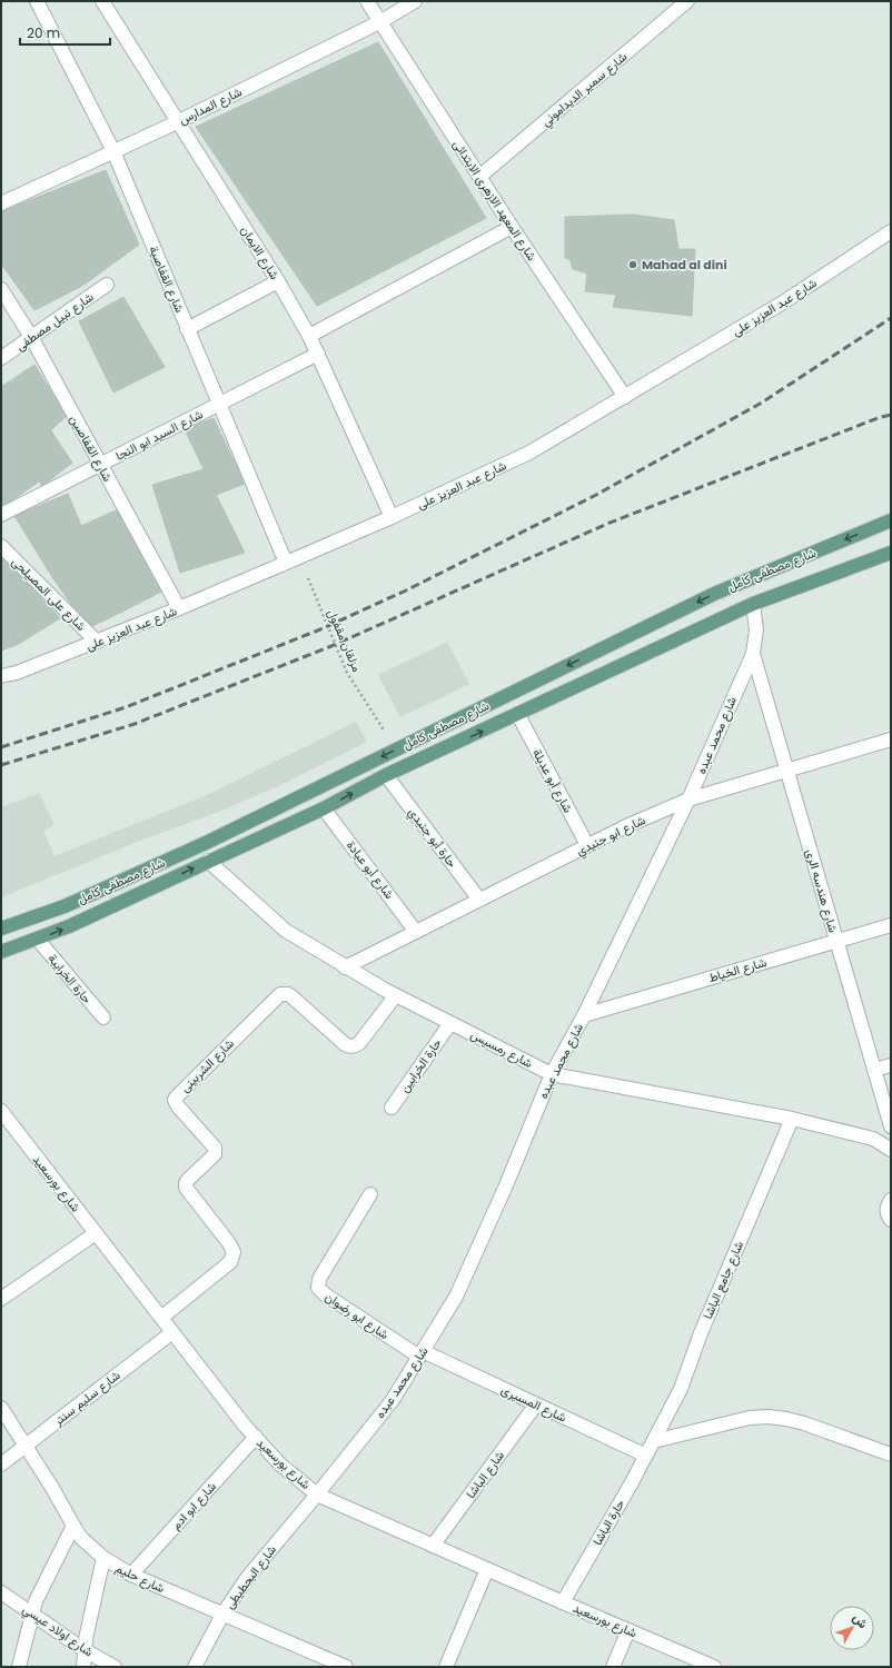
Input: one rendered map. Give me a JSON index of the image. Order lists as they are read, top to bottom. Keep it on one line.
{"streets":{"main road":["شارع مصطفى كامل"],"street":["شارع سمير الديداموني","شارع المدارس","شارع المعهد الازهرى الابتدائى","شارع الايمان","شارع القفاصية","شارع عبد العزيز على","شارع نبيل مصطفى","شارع السيد ابو النجا","شارع القفاصين","شارع على المصيلحى","شارع محمد عبده","شارع أبو عديلة","شارع ابو جنيدي","حارة أبو جنيدي","شارع أبو عيادة","شارع هندسه الرى","شارع الخياط","حارة الخرايبة","شارع رمسيس","شارع الشربينى","حارة الخرابين","شارع بورسعيد","شارع جامع الباشا","شارع ابو رضوان","شارع سليم سنتر","شارع المسيرى","شارع الباشا","شارع ابو ادم","حارة الباشا","شارع البحطيطى","شارع حليم","شارع اولاد عيسي"],"path":["مزلقان مقفول"]},"crossings":[["شارع سمير الديداموني","شارع المعهد الازهرى الابتدائى"],["شارع المدارس","شارع المعهد الازهرى الابتدائى"],["شارع المدارس","شارع الايمان"],["شارع المدارس","شارع القفاصية"],["شارع المعهد الازهرى الابتدائى","شارع عبد العزيز على"],["شارع الايمان","شارع عبد العزيز على"],["شارع الايمان","شارع السيد ابو النجا"],["شارع القفاصية","شارع عبد العزيز على"],["شارع القفاصية","شارع السيد ابو النجا"],["شارع عبد العزيز على","شارع القفاصين"],["شارع عبد العزيز على","شارع على المصيلحى"],["شارع عبد العزيز على","مزلقان مقفول"],["شارع نبيل مصطفى","شارع القفاصين"],["شارع السيد ابو النجا","شارع القفاصين"],["شارع مصطفى كامل","مزلقان مقفول"],["شارع مصطفى كامل","شارع محمد عبده"],["شارع مصطفى كامل","شارع أبو عديلة"],["شارع مصطفى كامل","حارة أبو جنيدي"],["شارع مصطفى كامل","شارع أبو عيادة"],["شارع مصطفى كامل","حارة الخرايبة"],["شارع مصطفى كامل","شارع رمسيس"],["شارع محمد عبده","شارع ابو جنيدي"],["شارع محمد عبده","شارع هندسه الرى"],["شارع محمد عبده","شارع الخياط"],["شارع محمد عبده","شارع رمسيس"],["شارع محمد عبده","شارع بورسعيد"],["شارع محمد عبده","شارع ابو رضوان"],["شارع محمد عبده","شارع المسيرى"],["شارع محمد عبده","شارع البحطيطى"],["شارع أبو عديلة","شارع ابو جنيدي"],["شارع ابو جنيدي","حارة أبو جنيدي"],["شارع ابو جنيدي","شارع أبو عيادة"],["شارع ابو جنيدي","شارع هندسه الرى"],["شارع ابو جنيدي","شارع رمسيس"],["شارع هندسه الرى","شارع الخياط"],["شارع رمسيس","شارع الشربينى"],["شارع رمسيس","حارة الخرابين"],["شارع رمسيس","شارع جامع الباشا"],["شارع الشربينى","شارع بورسعيد"],["شارع بورسعيد","شارع سليم سنتر"],["شارع بورسعيد","شارع الباشا"],["شارع بورسعيد","شارع ابو ادم"],["شارع بورسعيد","حارة الباشا"],["شارع بورسعيد","شارع البحطيطى"],["شارع جامع الباشا","حارة الباشا"],["شارع ابو رضوان","شارع المسيرى"],["شارع سليم سنتر","شارع حليم"],["شارع المسيرى","شارع الباشا"],["شارع المسيرى","حارة الباشا"],["شارع ابو ادم","شارع حليم"],["شارع البحطيطى","شارع حليم"]],"places":["Mahad al dini"],"scale_bar":"20 m","north":"top right"}
